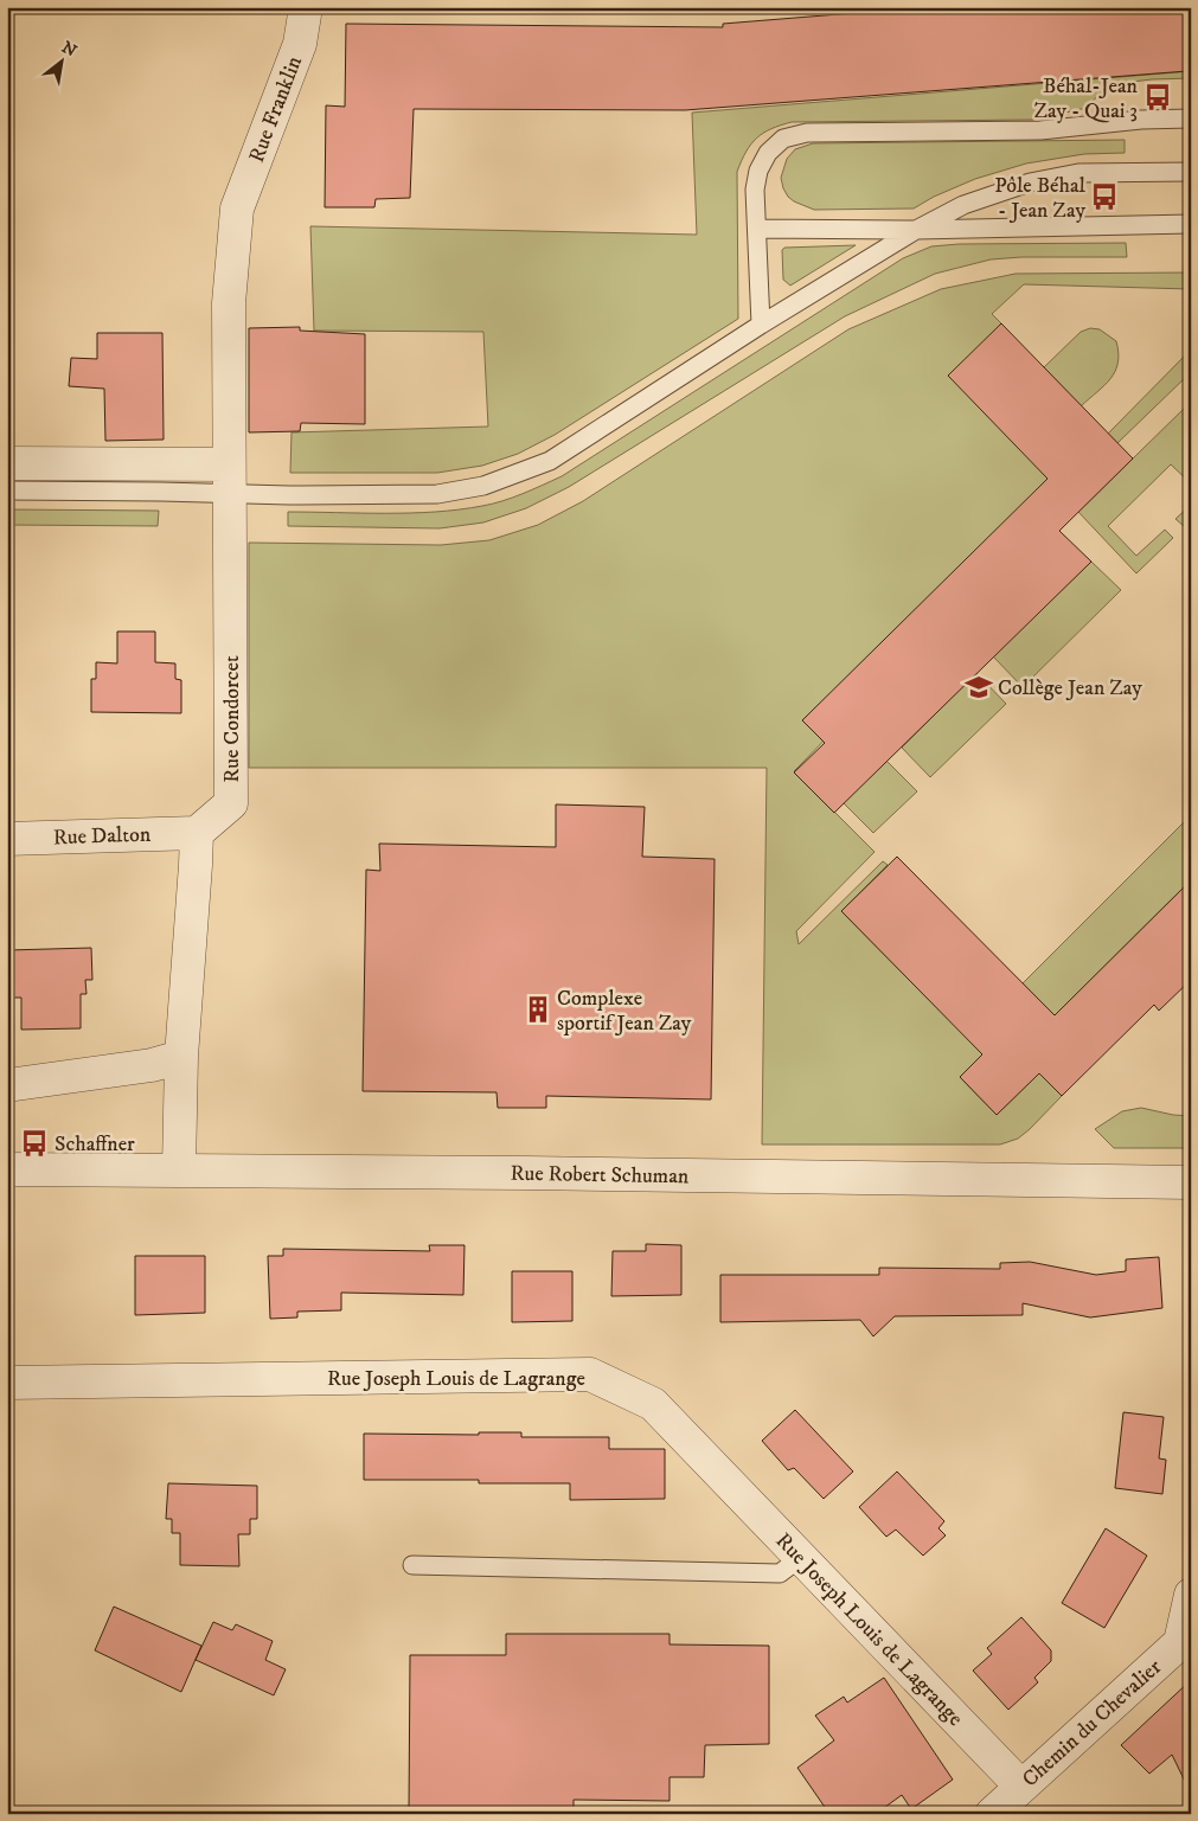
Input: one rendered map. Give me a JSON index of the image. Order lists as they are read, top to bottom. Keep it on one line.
{"streets":{"street":["Rue Franklin","Rue Condorcet","Rue Dalton","Rue Robert Schuman","Rue Joseph Louis de Lagrange","Chemin du Chevalier"]},"crossings":[["Rue Franklin","Rue Condorcet"],["Rue Condorcet","Rue Dalton"],["Rue Joseph Louis de Lagrange","Chemin du Chevalier"]],"places":{"bus stop":["Béhal-Jean Zay - Quai 3","Pôle Béhal - Jean Zay","Schaffner"],"school or university":["Collège Jean Zay"],"building":["Complexe sportif Jean Zay"]},"north":"top right"}
